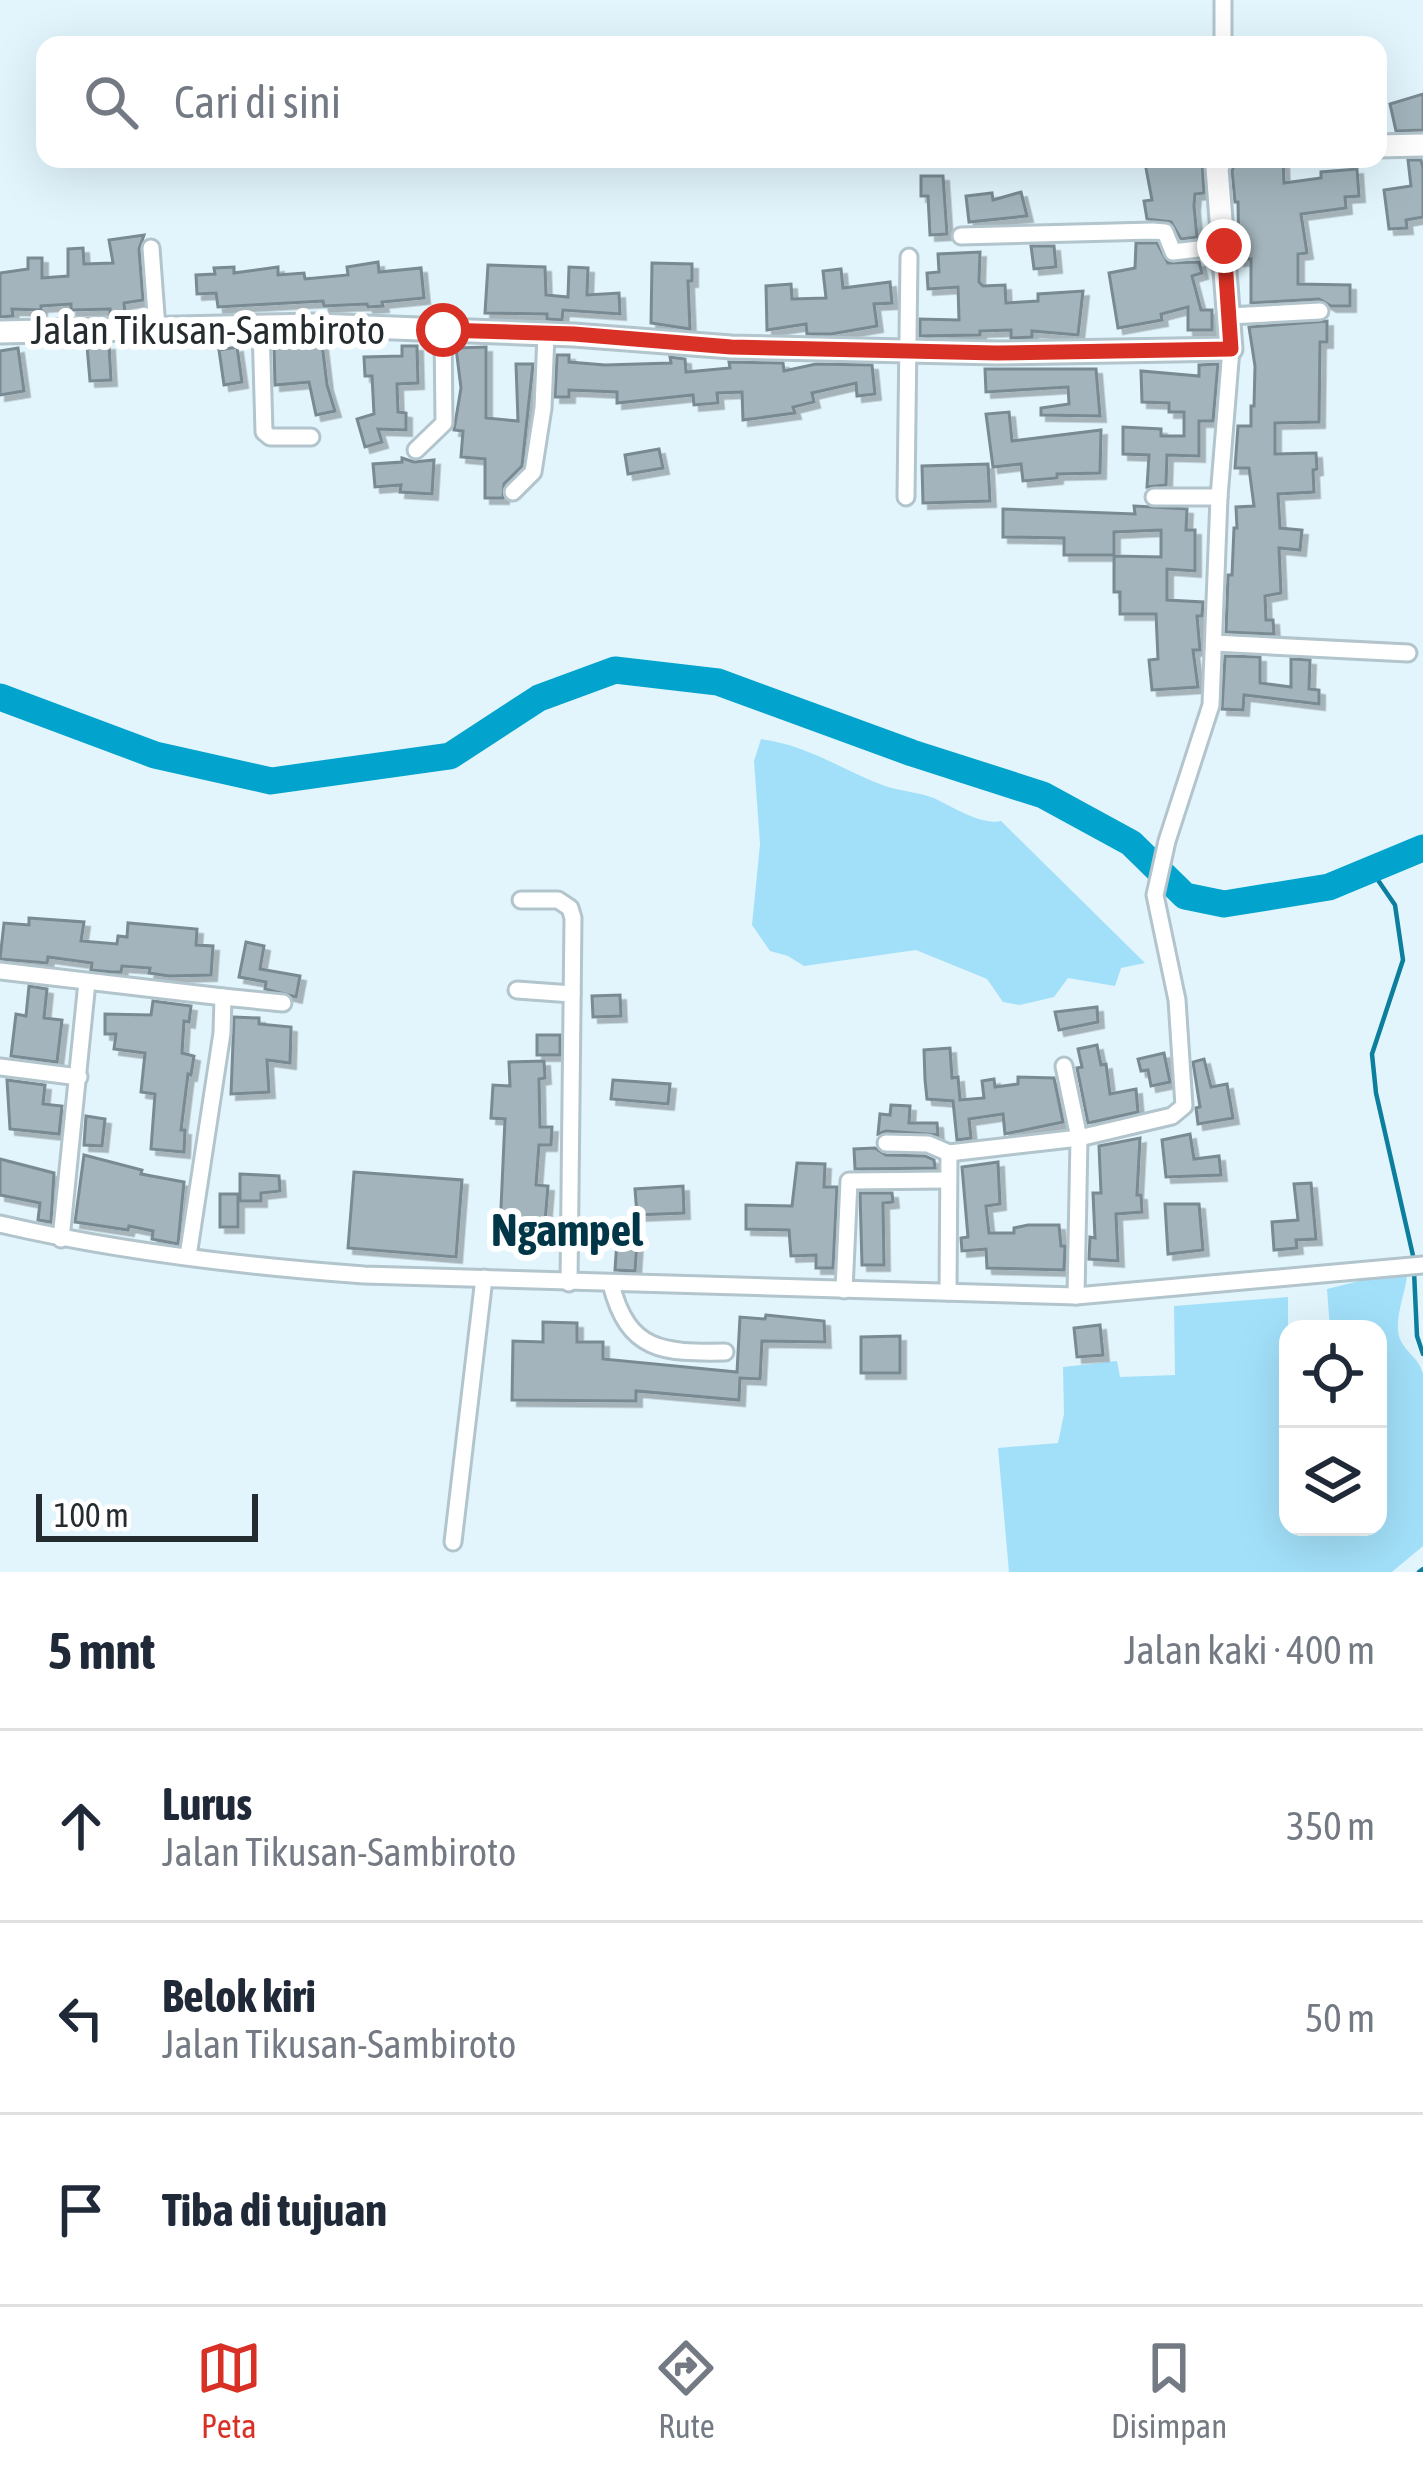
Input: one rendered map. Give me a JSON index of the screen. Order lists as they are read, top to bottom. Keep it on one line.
{"streets":{"street":["Jalan Tikusan-Sambiroto"]},"districts":["Ngampel"],"scale_bar":"100 m","page":{"search":"Cari di sini","scale":"100 m","heading":["5 mnt","Jalan kaki · 400 m"],"list":[["Lurus","Jalan Tikusan-Sambiroto","350 m"],["Belok kiri","Jalan Tikusan-Sambiroto","50 m"],"Tiba di tujuan"],"nav":["Peta","Rute","Disimpan"]}}
